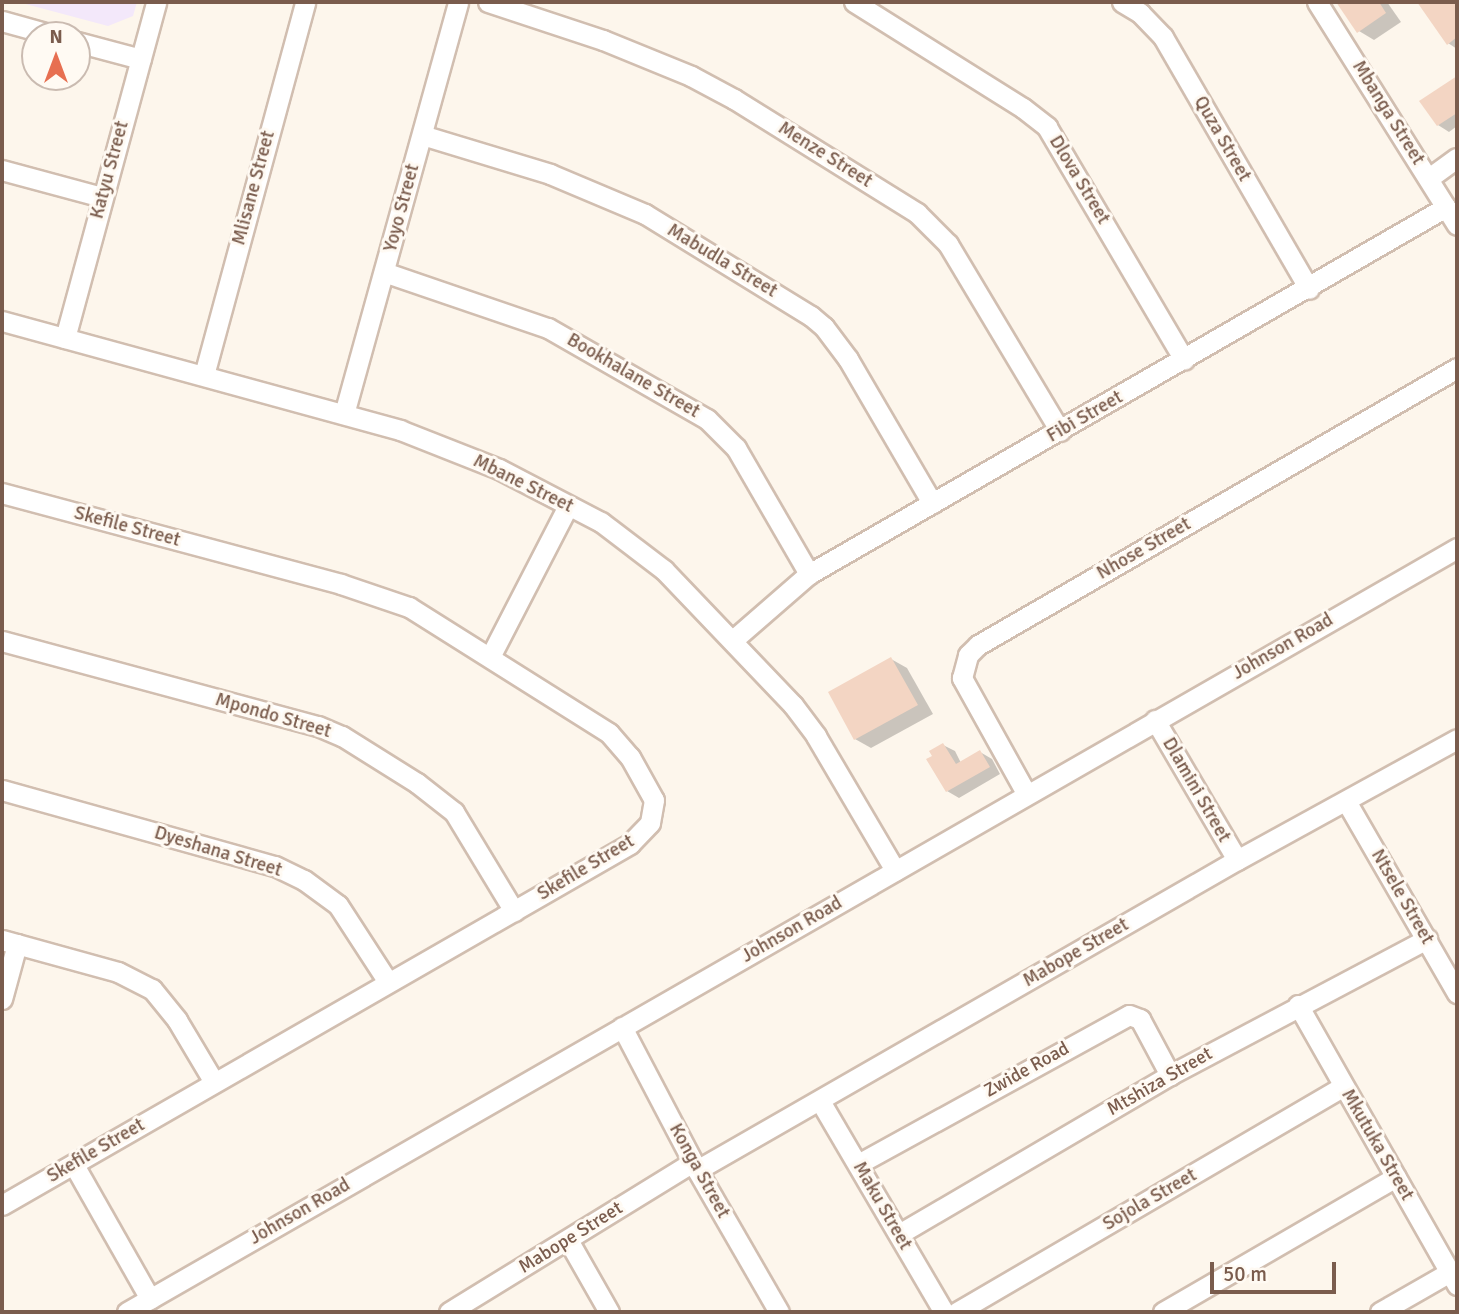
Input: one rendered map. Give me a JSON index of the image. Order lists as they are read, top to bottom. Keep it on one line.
{"streets":{"street":["Mbanga Street","Quza Street","Menze Street","Katyu Street","Dlova Street","Mlisane Street","Yoyo Street","Mabudla Street","Bookhalane Street","Fibi Street","Mbane Street","Skefile Street","Nhose Street","Johnson Road","Mpondo Street","Dlamini Street","Dyeshana Street","Ntsele Street","Mabope Street","Zwide Road","Mtshiza Street","Mkutuka Street","Konga Street","Sojola Street","Maku Street"]},"crossings":[["Mbanga Street","Fibi Street"],["Quza Street","Fibi Street"],["Menze Street","Fibi Street"],["Katyu Street","Mbane Street"],["Dlova Street","Fibi Street"],["Mlisane Street","Mbane Street"],["Yoyo Street","Mabudla Street"],["Yoyo Street","Bookhalane Street"],["Yoyo Street","Mbane Street"],["Mabudla Street","Fibi Street"],["Bookhalane Street","Fibi Street"],["Fibi Street","Mbane Street"],["Mbane Street","Johnson Road"],["Skefile Street","Mpondo Street"],["Skefile Street","Dyeshana Street"],["Nhose Street","Johnson Road"],["Johnson Road","Dlamini Street"],["Johnson Road","Konga Street"],["Dlamini Street","Mabope Street"],["Ntsele Street","Mabope Street"],["Ntsele Street","Mtshiza Street"],["Mabope Street","Konga Street"],["Mabope Street","Maku Street"],["Zwide Road","Mtshiza Street"],["Zwide Road","Maku Street"],["Mtshiza Street","Mkutuka Street"],["Mtshiza Street","Maku Street"],["Mkutuka Street","Sojola Street"]],"scale_bar":"50 m","north":"top"}
